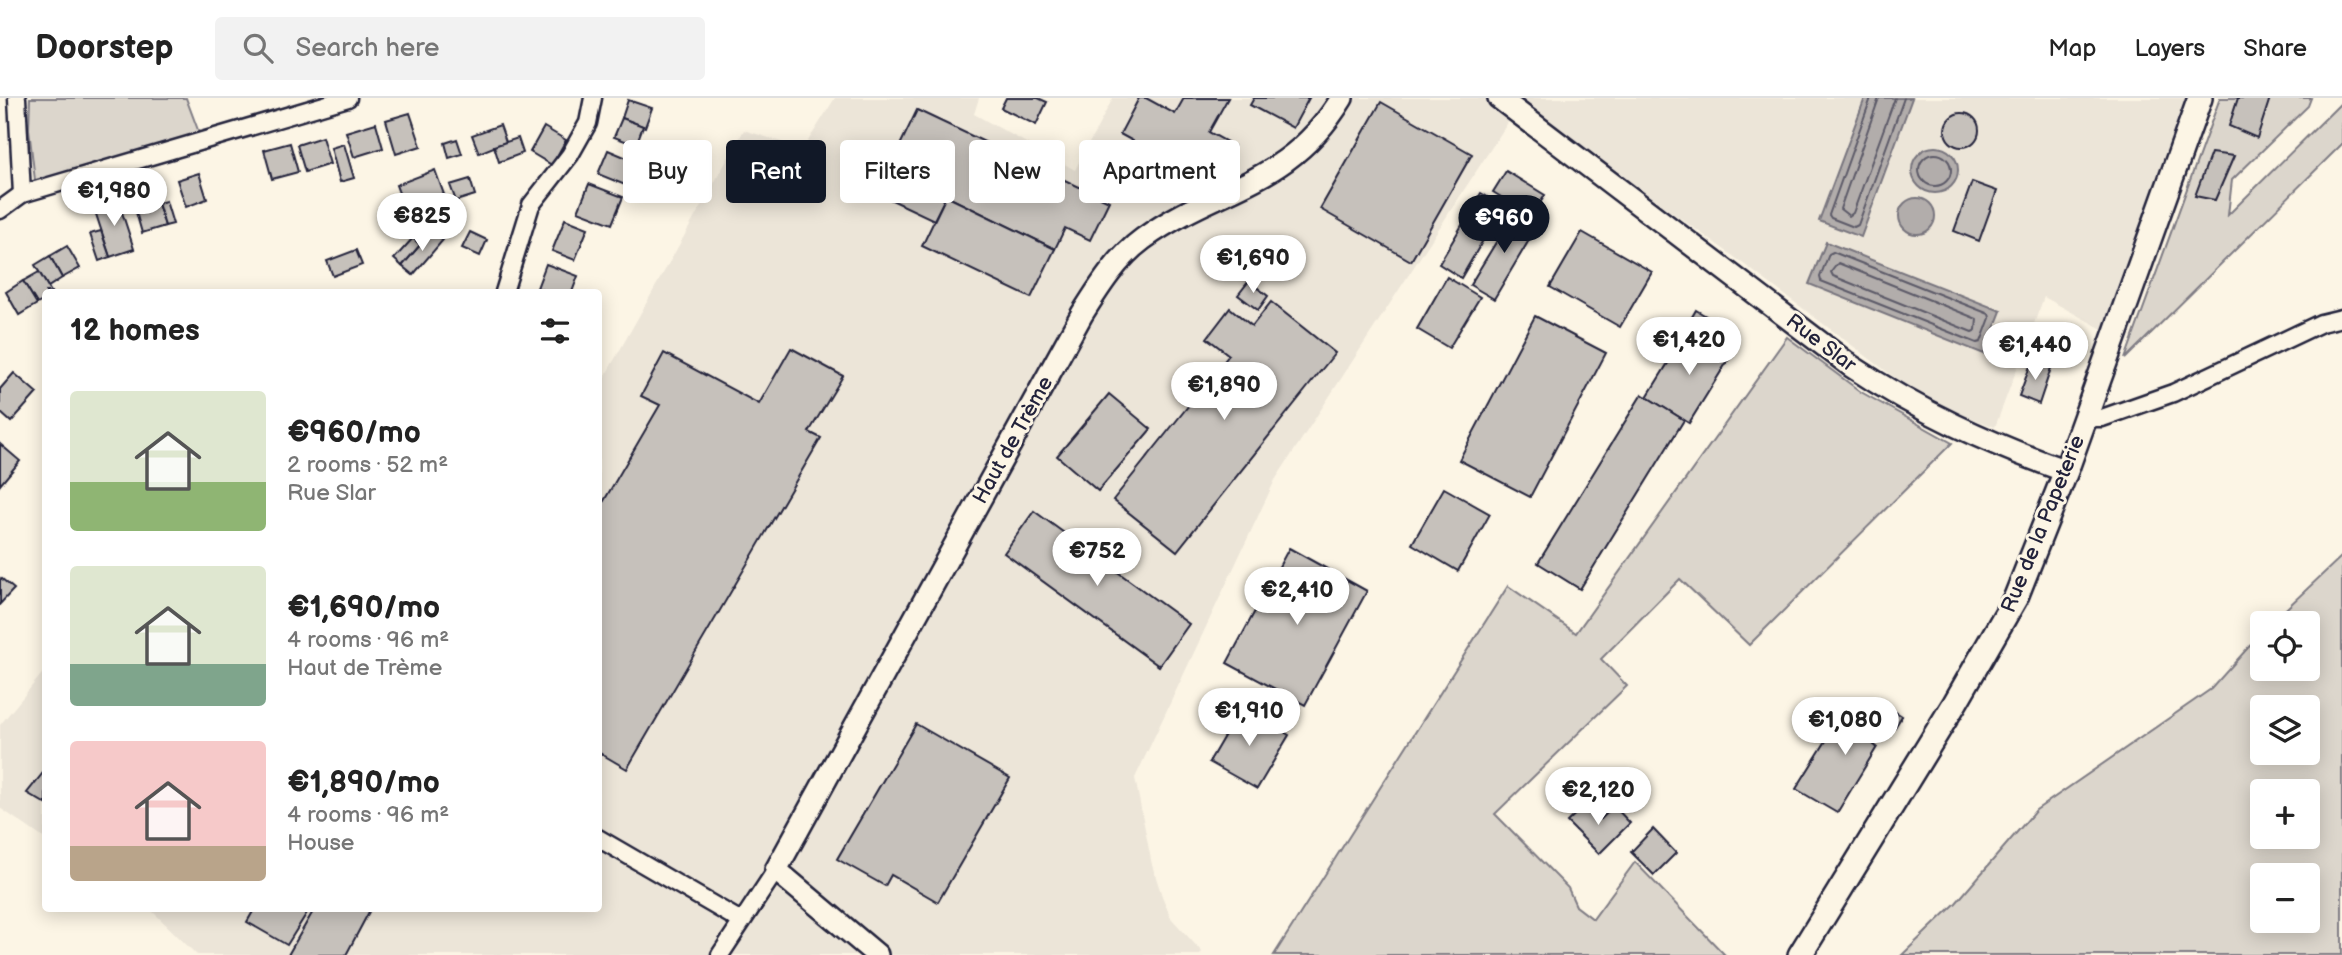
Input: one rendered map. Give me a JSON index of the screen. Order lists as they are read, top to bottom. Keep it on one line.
{"streets":{"main road":["Rue de la Papeterie"],"street":["Rue Slar","Haut de Trème"]},"crossings":[["Rue Slar","Rue de la Papeterie"]],"page":{"header":"Doorstep","search":"Search here","nav":["Map","Layers","Share"],"chip":["Buy","Rent","Filters","New","Apartment"],"price":["€1,980","€825","€960","€1,690","€1,420","€1,440","€1,890","€752","€2,410","€1,910","€1,080","€2,120"],"heading":"12 homes","list":[{"name":"€960/mo","note":"2 rooms · 52 m² · Rue Slar"},{"name":"€1,690/mo","note":"4 rooms · 96 m² · Haut de Trème"},{"name":"€1,890/mo","note":"4 rooms · 96 m² · House"}],"map_buttons":["+","−"]}}
